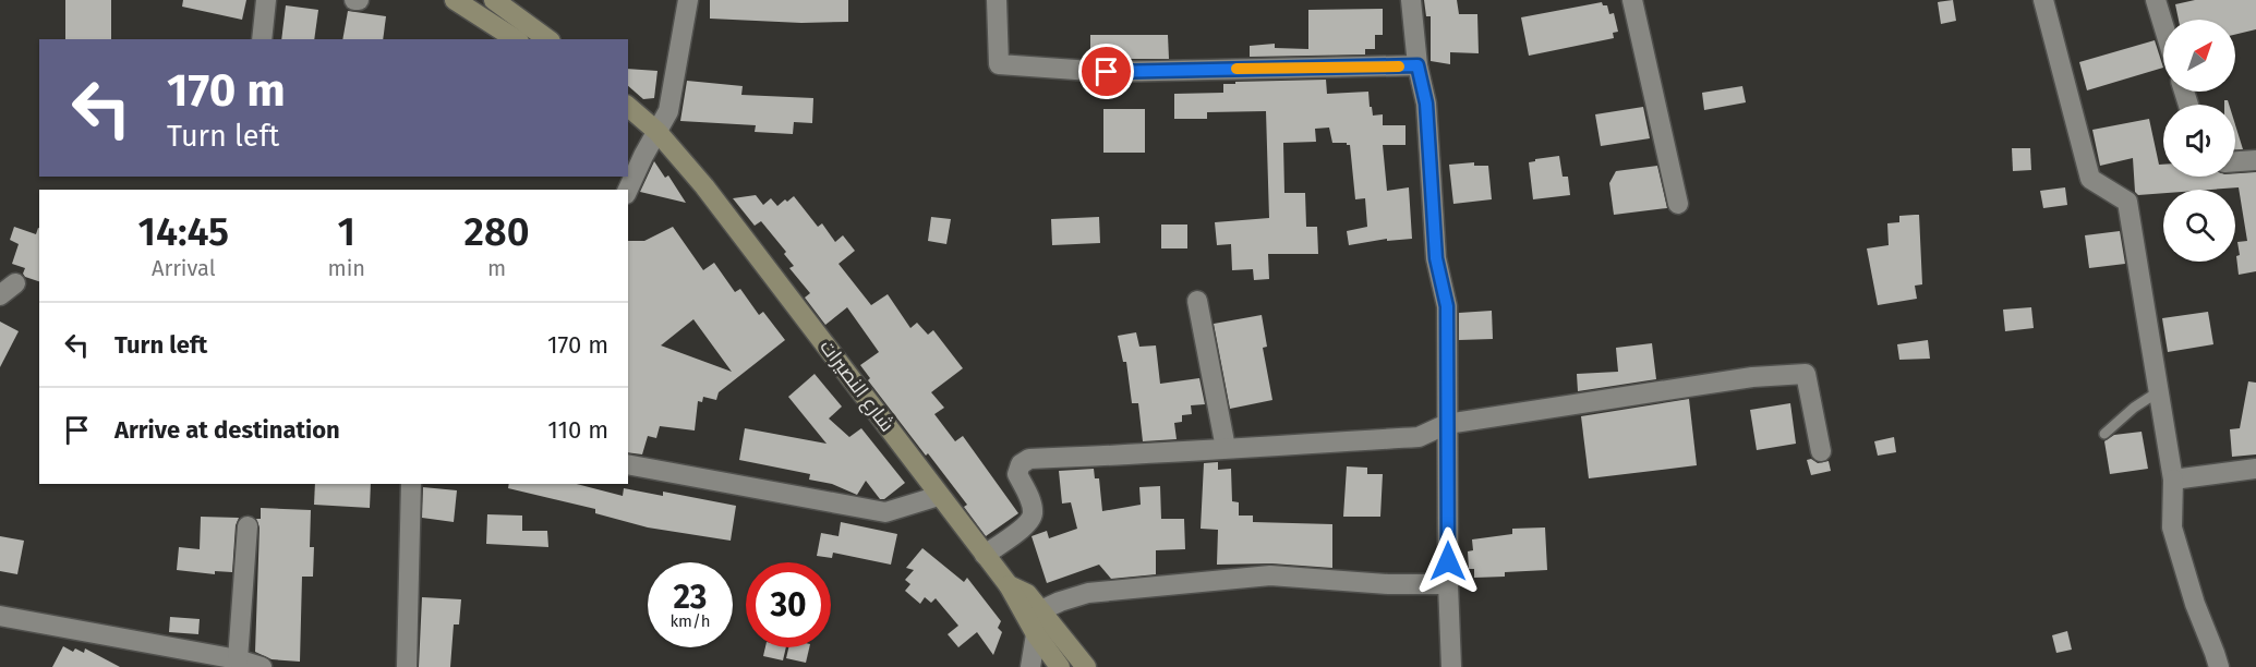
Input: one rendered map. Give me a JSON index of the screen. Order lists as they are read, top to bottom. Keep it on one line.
{"streets":{"main road":["شارع النصيرات"]},"north":"top right","page":{"turn":["170 m","Turn left"],"eta":["14:45","Arrival","1","min","280","m"],"list":[{"name":"Turn left","value":"170 m"},{"name":"Arrive at destination","value":"110 m"}],"speed":"23 km/h","limit":"30"}}
